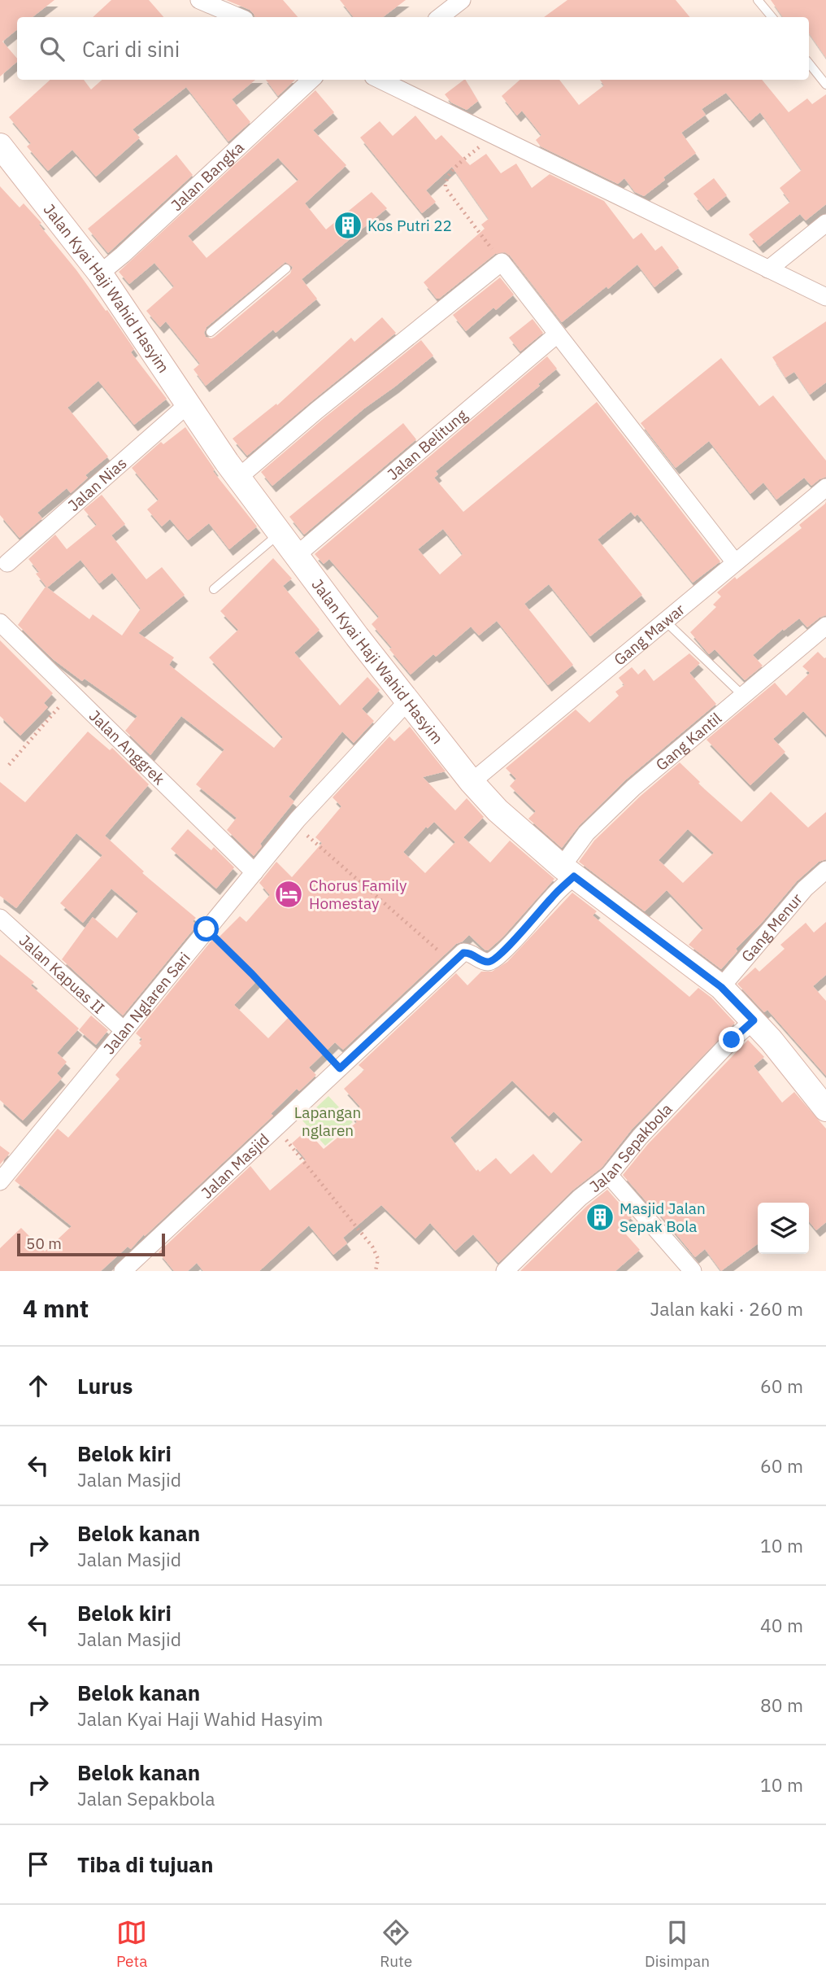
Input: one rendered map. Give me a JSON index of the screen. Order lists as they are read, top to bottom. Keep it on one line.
{"streets":{"main road":["Jalan Kyai Haji Wahid Hasyim"],"street":["Jalan Bangka","Jalan Belitung","Jalan Nias","Gang Mawar","Gang Kantil","Jalan Anggrek","Gang Menur","Jalan Kapuas II","Jalan Nglaren Sari","Jalan Sepakbola","Jalan Masjid"]},"crossings":[["Jalan Bangka","Jalan Kyai Haji Wahid Hasyim"],["Jalan Kyai Haji Wahid Hasyim","Jalan Belitung"],["Jalan Kyai Haji Wahid Hasyim","Jalan Nias"],["Jalan Kyai Haji Wahid Hasyim","Gang Mawar"],["Jalan Kyai Haji Wahid Hasyim","Gang Kantil"],["Jalan Kyai Haji Wahid Hasyim","Gang Menur"],["Jalan Kyai Haji Wahid Hasyim","Jalan Nglaren Sari"],["Jalan Kyai Haji Wahid Hasyim","Jalan Sepakbola"],["Jalan Kyai Haji Wahid Hasyim","Jalan Masjid"],["Gang Kantil","Jalan Masjid"],["Jalan Anggrek","Jalan Nglaren Sari"],["Jalan Kapuas II","Jalan Nglaren Sari"]],"parks":["Lapangan nglaren"],"places":{"building":["Kos Putri 22","Masjid Jalan Sepak Bola"],"hotel":["Chorus Family Homestay"]},"scale_bar":"50 m","page":{"search":"Cari di sini","scale":"50 m","heading":["4 mnt","Jalan kaki · 260 m"],"list":[["Lurus","60 m"],["Belok kiri","Jalan Masjid","60 m"],["Belok kanan","Jalan Masjid","10 m"],["Belok kiri","Jalan Masjid","40 m"],["Belok kanan","Jalan Kyai Haji Wahid Hasyim","80 m"],["Belok kanan","Jalan Sepakbola","10 m"],"Tiba di tujuan"],"nav":["Peta","Rute","Disimpan"]}}
